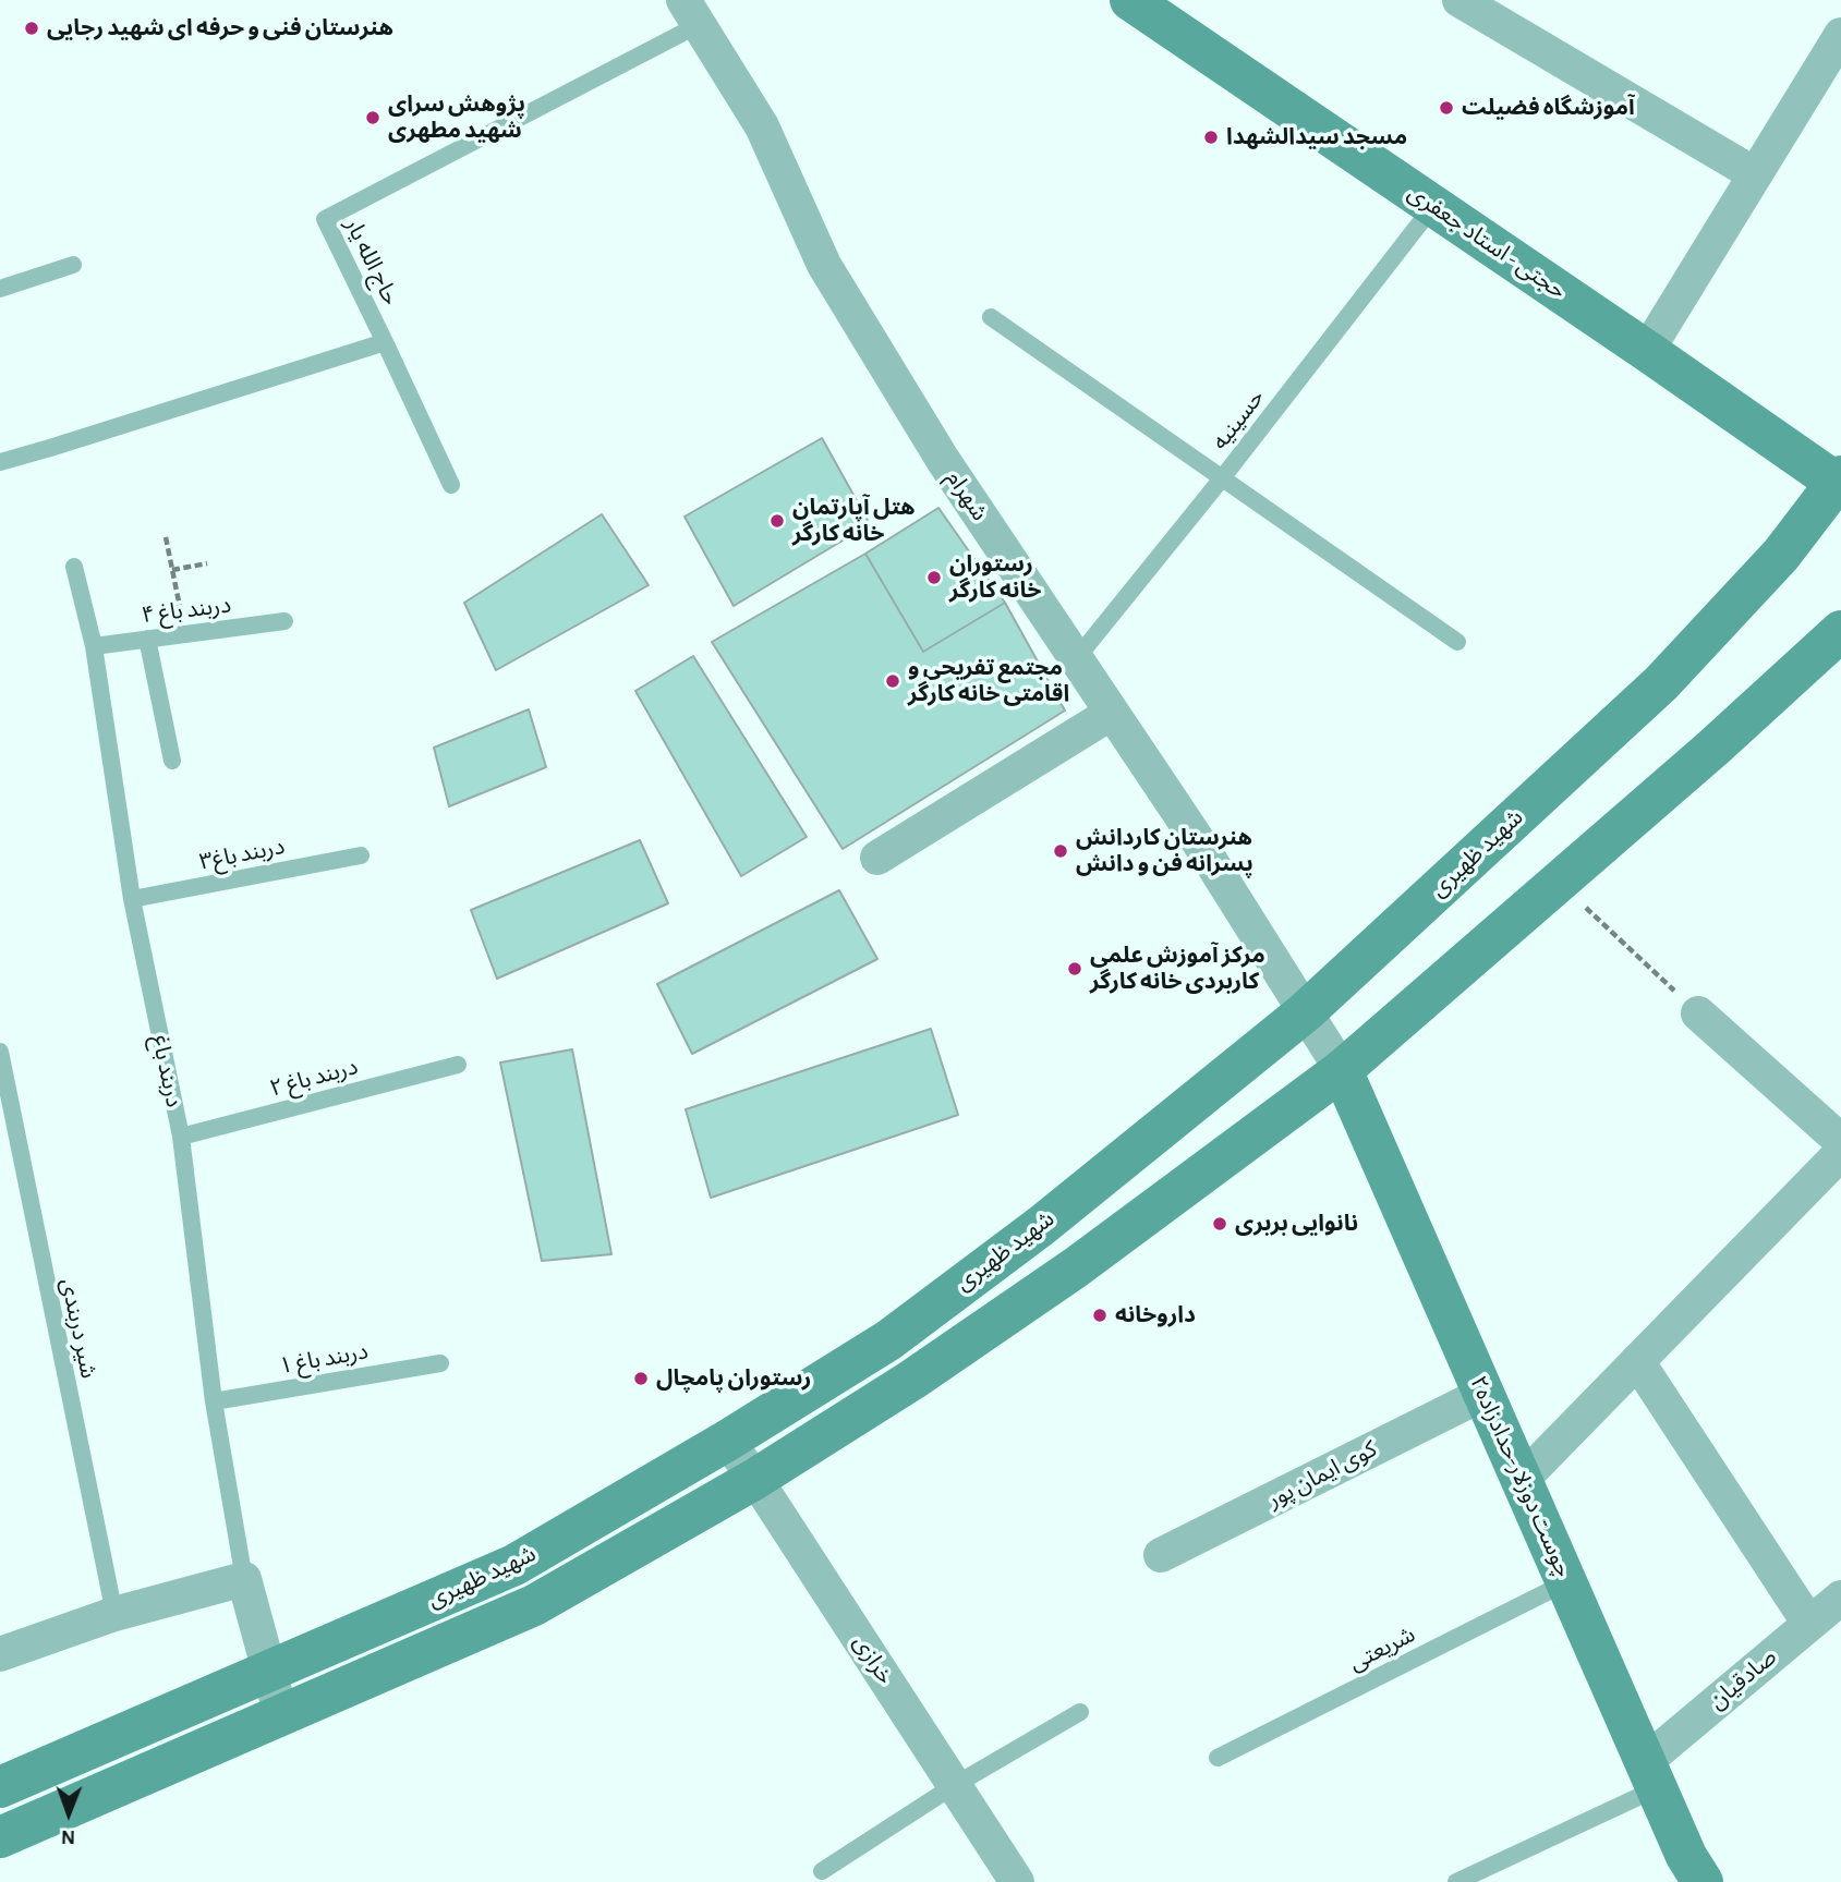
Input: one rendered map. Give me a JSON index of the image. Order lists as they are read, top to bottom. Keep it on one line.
{"streets":{"main road":["حجتی - استاد جعفری","شهید ظهیری","چوست دوزلار-حدادزاده۲"],"street":["شهرام","دربند باغ","کوی ایمان پور","خرازی","صادقیان"],"lane":["حاج الله یار","حسینیه","دربند باغ ۴","دربند باغ۳","دربند باغ ۲","شیر دربندی","دربند باغ ۱","شریعتی"]},"crossings":[["حجتی - استاد جعفری","حسینیه"],["حجتی - استاد جعفری","شهید ظهیری"],["حاج الله یار","شهرام"],["حسینیه","شهرام"],["شهرام","شهید ظهیری"],["شهرام","چوست دوزلار-حدادزاده۲"],["دربند باغ ۴","دربند باغ"],["شهید ظهیری","دربند باغ"],["شهید ظهیری","چوست دوزلار-حدادزاده۲"],["شهید ظهیری","خرازی"],["دربند باغ۳","دربند باغ"],["دربند باغ","دربند باغ ۲"],["دربند باغ","دربند باغ ۱"],["کوی ایمان پور","چوست دوزلار-حدادزاده۲"],["چوست دوزلار-حدادزاده۲","شریعتی"],["چوست دوزلار-حدادزاده۲","صادقیان"]],"places":["هنرستان فنی و حرفه ای شهید رجایی","آموزشگاه فضیلت","پژوهش سرای شهید مطهری","مسجد سیدالشهدا","هتل آپارتمان خانه کارگر","رستوران خانه کارگر","مجتمع تفریحی و اقامتی خانه کارگر","هنرستان کاردانش پسرانه فن و دانش","مرکز آموزش علمی کاربردی خانه کارگر","نانوایی بربری","داروخانه","رستوران پامچال"],"north":"bottom"}
